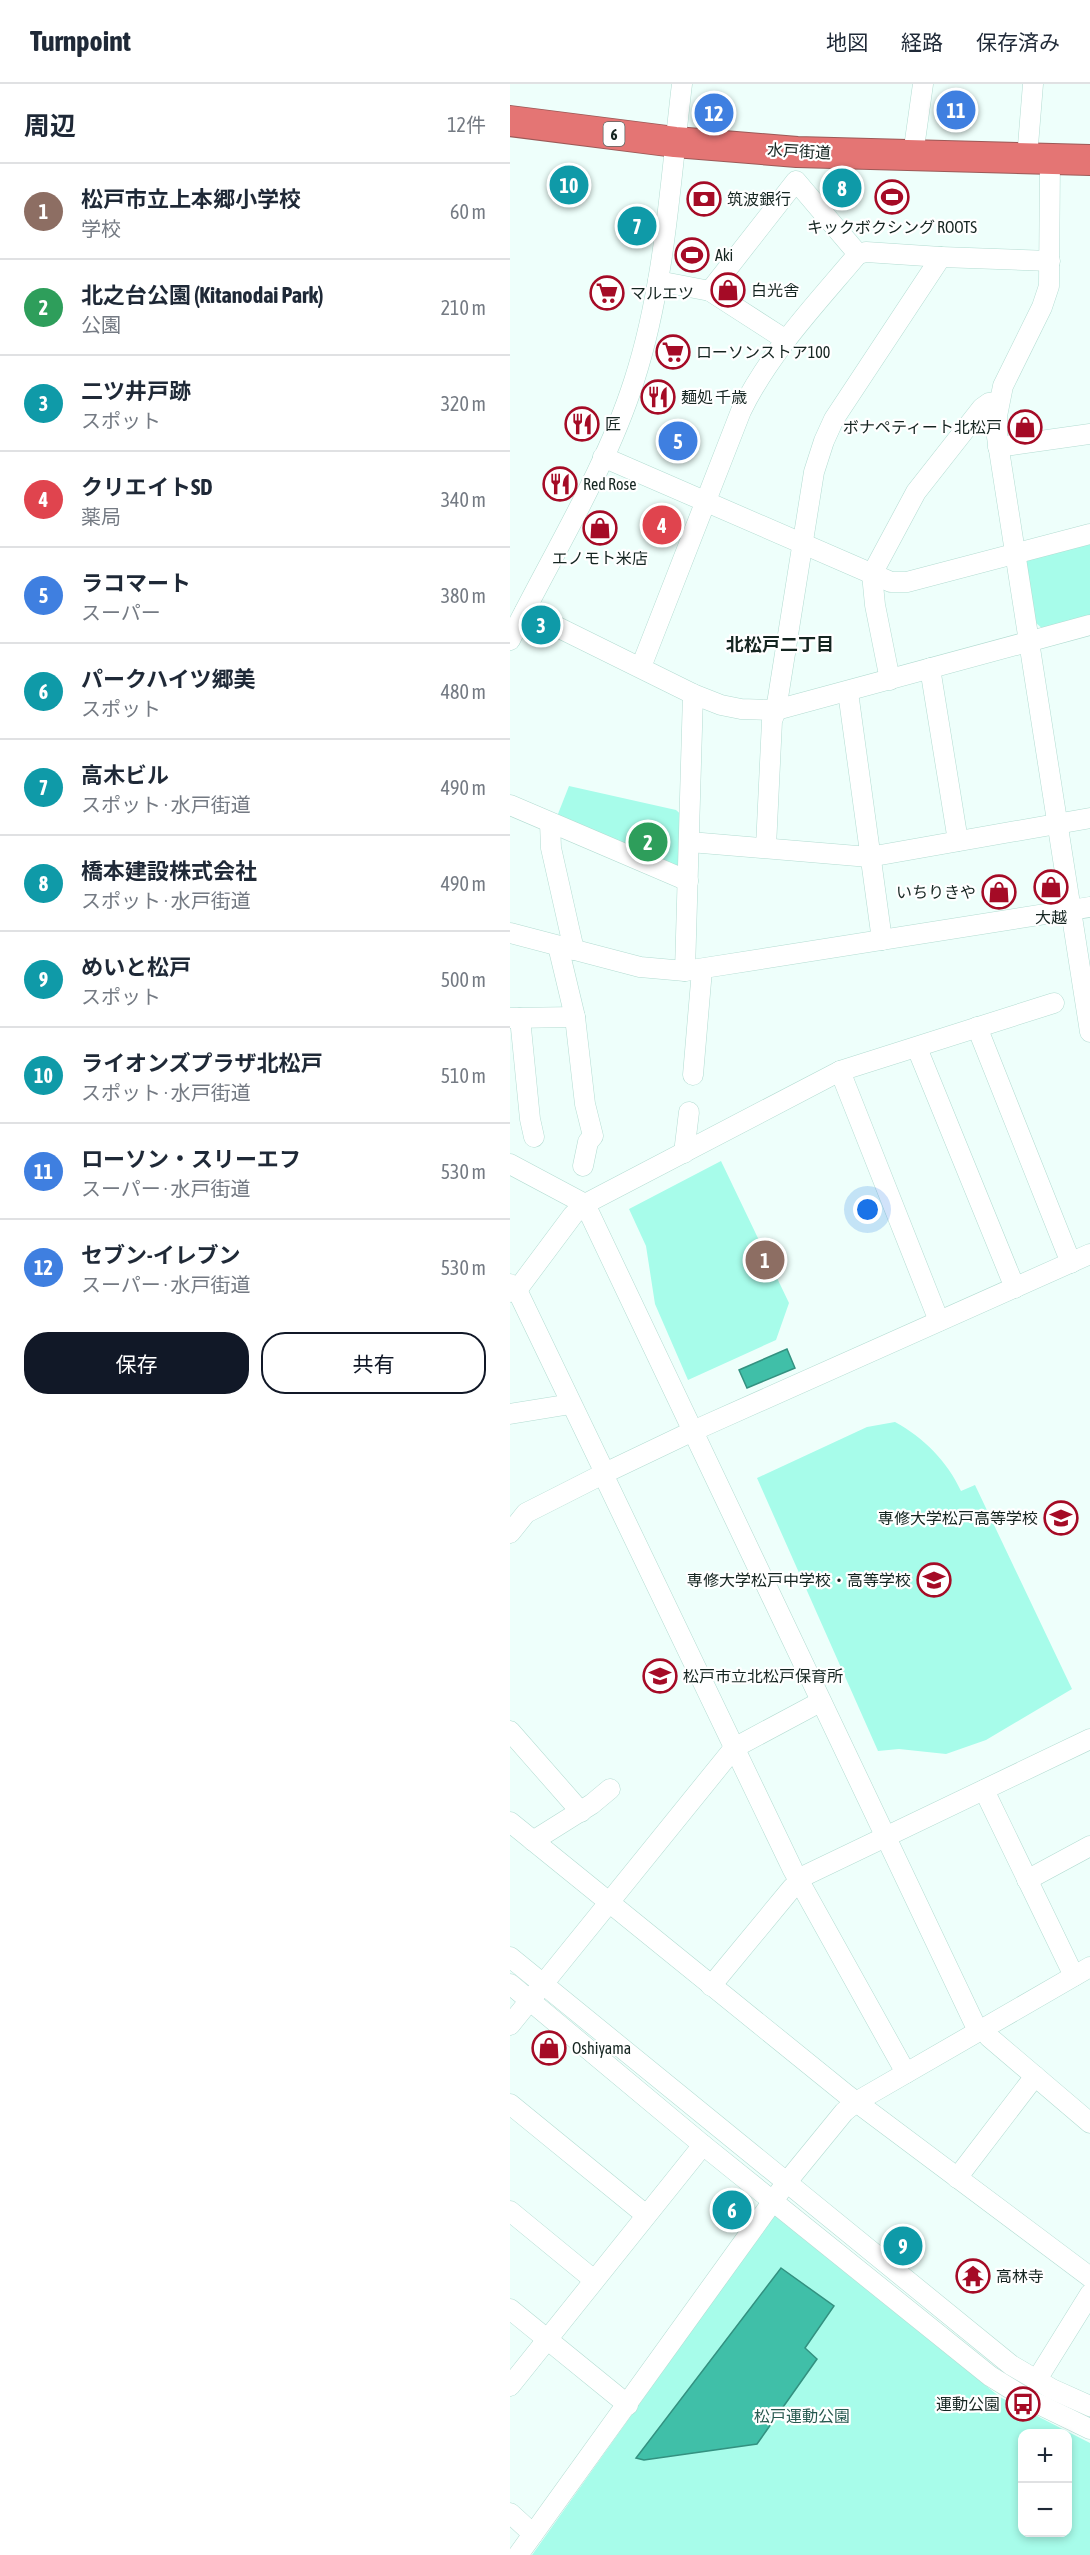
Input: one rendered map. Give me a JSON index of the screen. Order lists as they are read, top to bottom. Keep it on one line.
{"streets":{"highway":["6","水戸街道"]},"districts":["北松戸二丁目"],"parks":["松戸運動公園"],"places":{"sports":["キックボクシング ROOTS","Aki"],"bank":["筑波銀行"],"shop":["白光舎","ボナペティート北松戸","エノモト米店","大越","いちりきや","Oshiyama"],"supermarket":["マルエツ","ローソンストア100"],"restaurant":["麺処 千歳","匠","Red Rose"],"school or university":["専修大学松戸高等学校","専修大学松戸中学校・高等学校","松戸市立北松戸保育所"],"temple":["高林寺"],"bus stop":["運動公園"]},"page":{"header":"Turnpoint","nav":["地図","経路","保存済み"],"heading":["周辺","12件"],"pins":["11","12","10","8","7","5","4","3","2","1","6","9"],"list":[{"mark":"1","name":"松戸市立上本郷小学校","note":"学校","value":"60 m"},{"mark":"2","name":"北之台公園 (Kitanodai Park)","note":"公園","value":"210 m"},{"mark":"3","name":"二ツ井戸跡","note":"スポット","value":"320 m"},{"mark":"4","name":"クリエイトSD","note":"薬局","value":"340 m"},{"mark":"5","name":"ラコマート","note":"スーパー","value":"380 m"},{"mark":"6","name":"パークハイツ郷美","note":"スポット","value":"480 m"},{"mark":"7","name":"高木ビル","note":"スポット · 水戸街道","value":"490 m"},{"mark":"8","name":"橋本建設株式会社","note":"スポット · 水戸街道","value":"490 m"},{"mark":"9","name":"めいと松戸","note":"スポット","value":"500 m"},{"mark":"10","name":"ライオンズプラザ北松戸","note":"スポット · 水戸街道","value":"510 m"},{"mark":"11","name":"ローソン・スリーエフ","note":"スーパー · 水戸街道","value":"530 m"},{"mark":"12","name":"セブン-イレブン","note":"スーパー · 水戸街道","value":"530 m"}],"buttons":["保存","共有"],"map_buttons":["+","−"]}}
